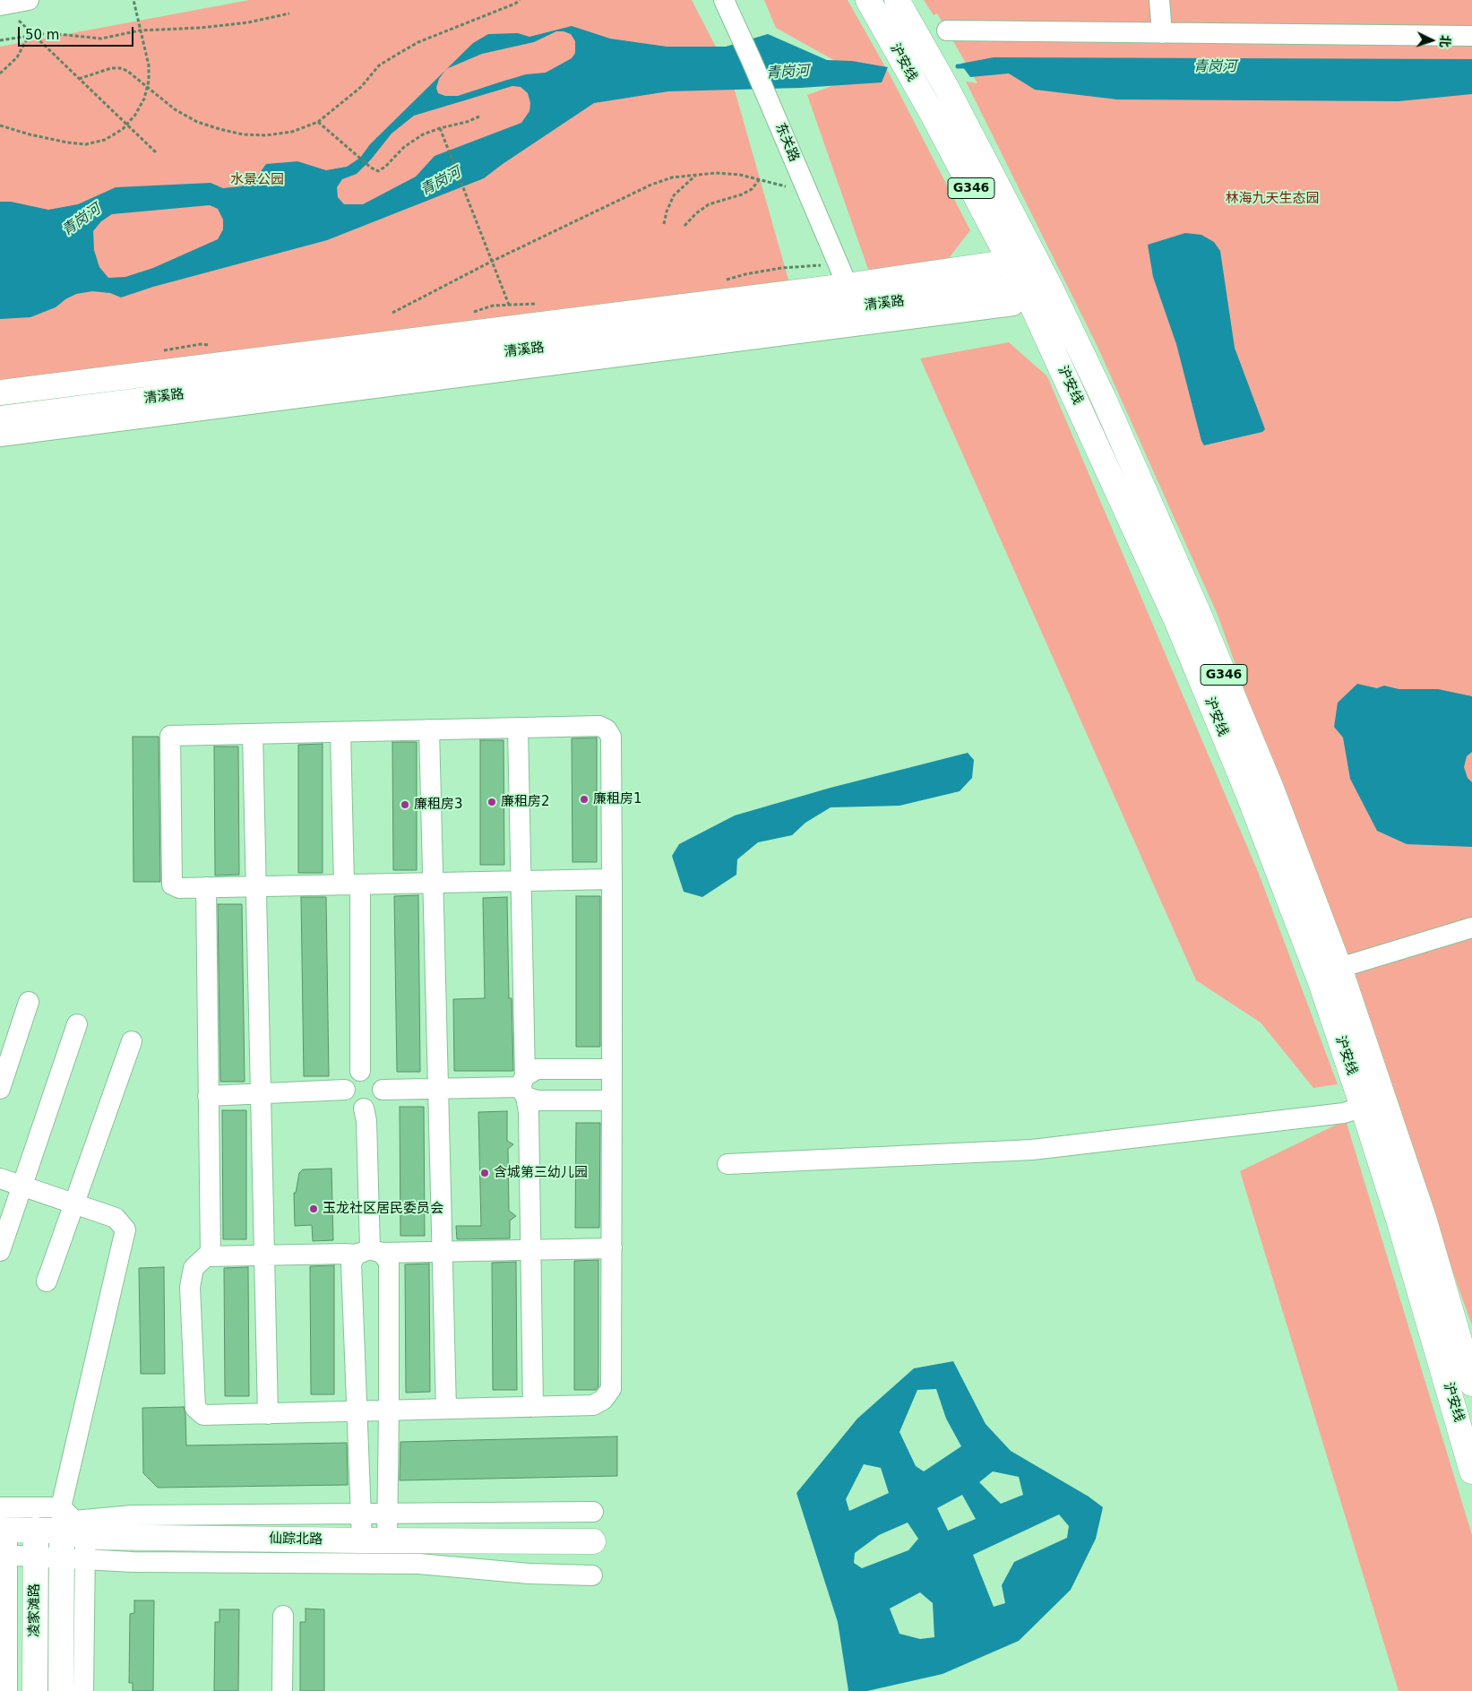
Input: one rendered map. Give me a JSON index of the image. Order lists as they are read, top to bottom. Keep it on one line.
{"streets":{"main road":["沪安线","G346","清溪路","仙踪北路","凌家滩路"],"street":["东关路"]},"crossings":[["沪安线","清溪路"],["东关路","清溪路"],["仙踪北路","凌家滩路"]],"water":["青岗河"],"parks":["水景公园","林海九天生态园"],"places":["廉租房1","廉租房2","廉租房3","含城第三幼儿园","玉龙社区居民委员会"],"scale_bar":"50 m","north":"right"}
